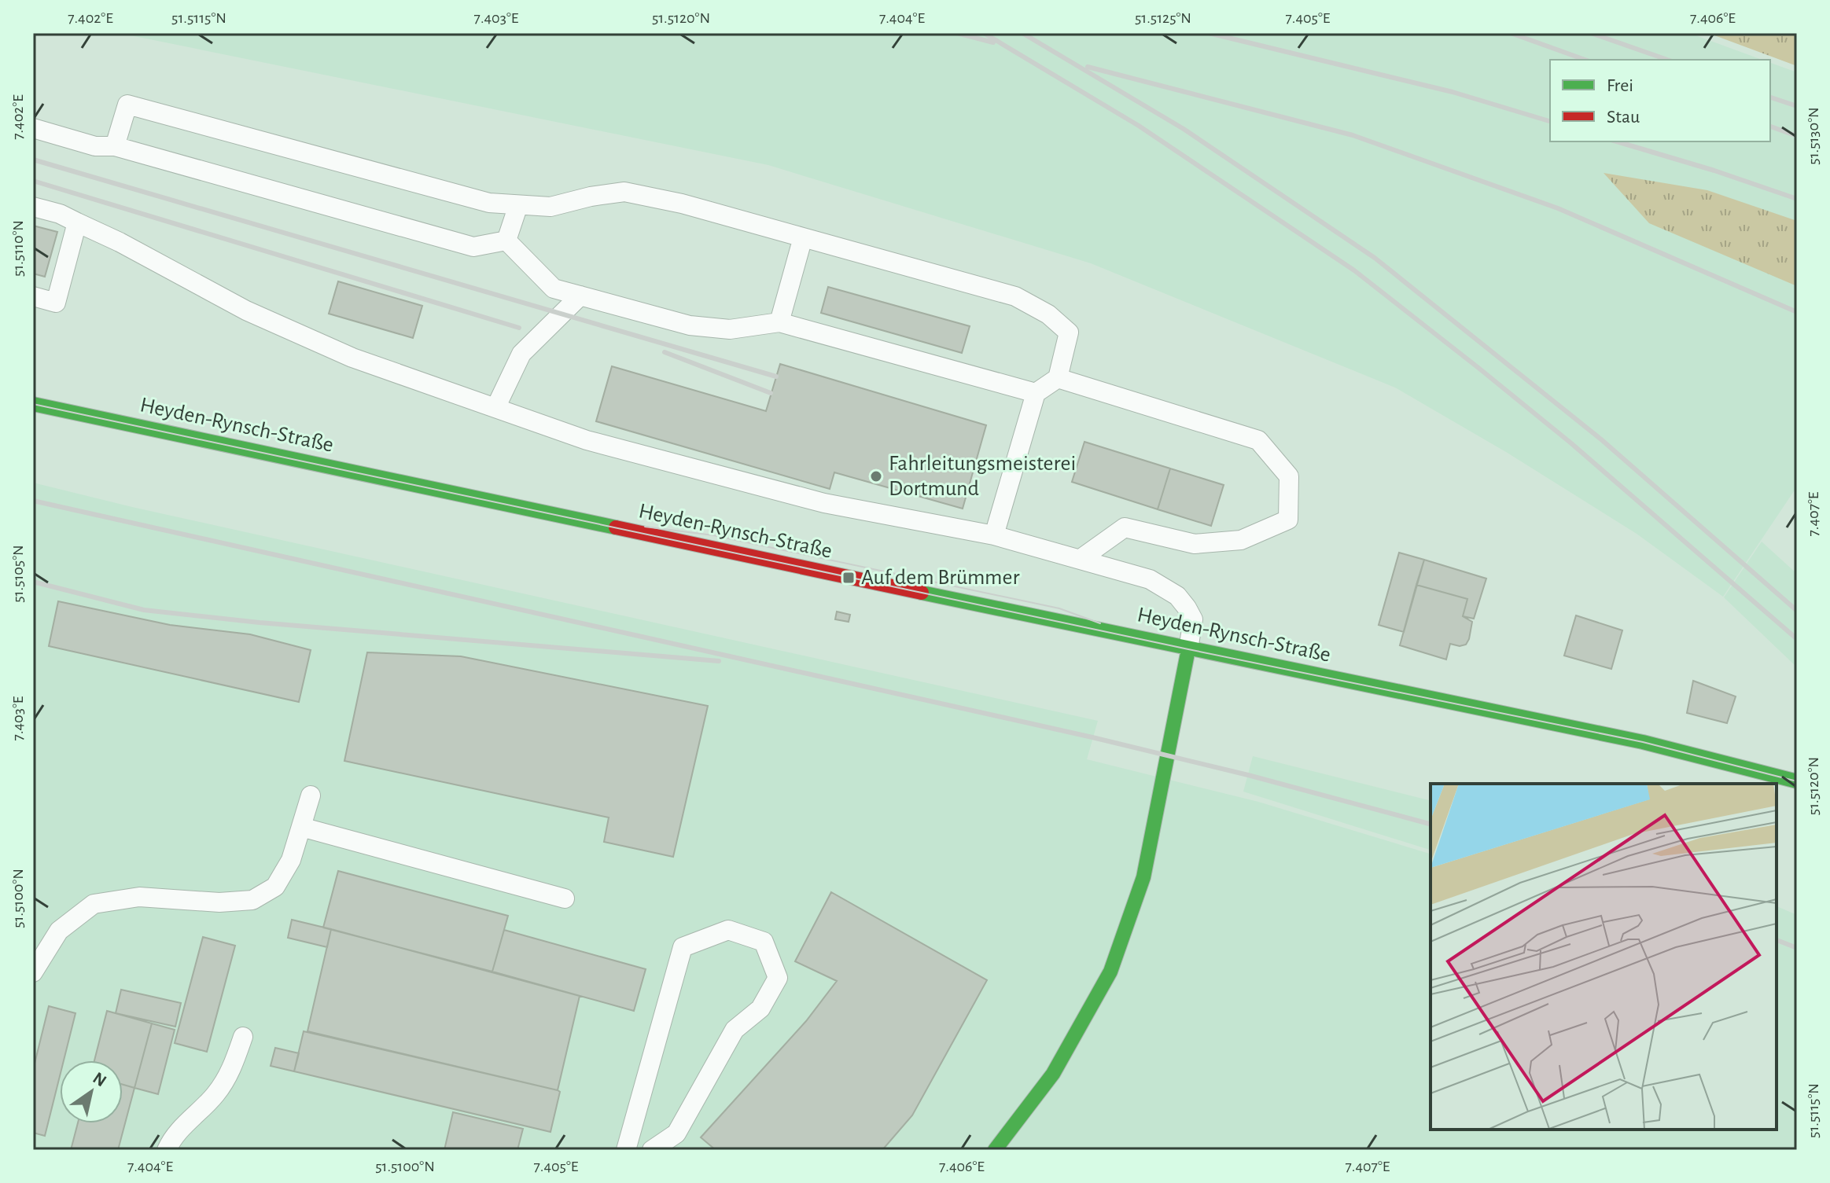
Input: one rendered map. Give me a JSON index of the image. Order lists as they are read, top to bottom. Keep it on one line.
{"streets":{"main road":["Heyden-Rynsch-Straße"]},"places":{"other":["Fahrleitungsmeisterei Dortmund"],"transit":["Auf dem Brümmer"]},"legend":["Frei","Stau"],"north":"top right","coordinates":["7.402°E","51.5115°N","7.403°E","51.5120°N","7.404°E","51.5125°N","7.405°E","7.406°E","51.5130°N","51.5110°N","7.407°E","51.5105°N","51.5100°N"]}
